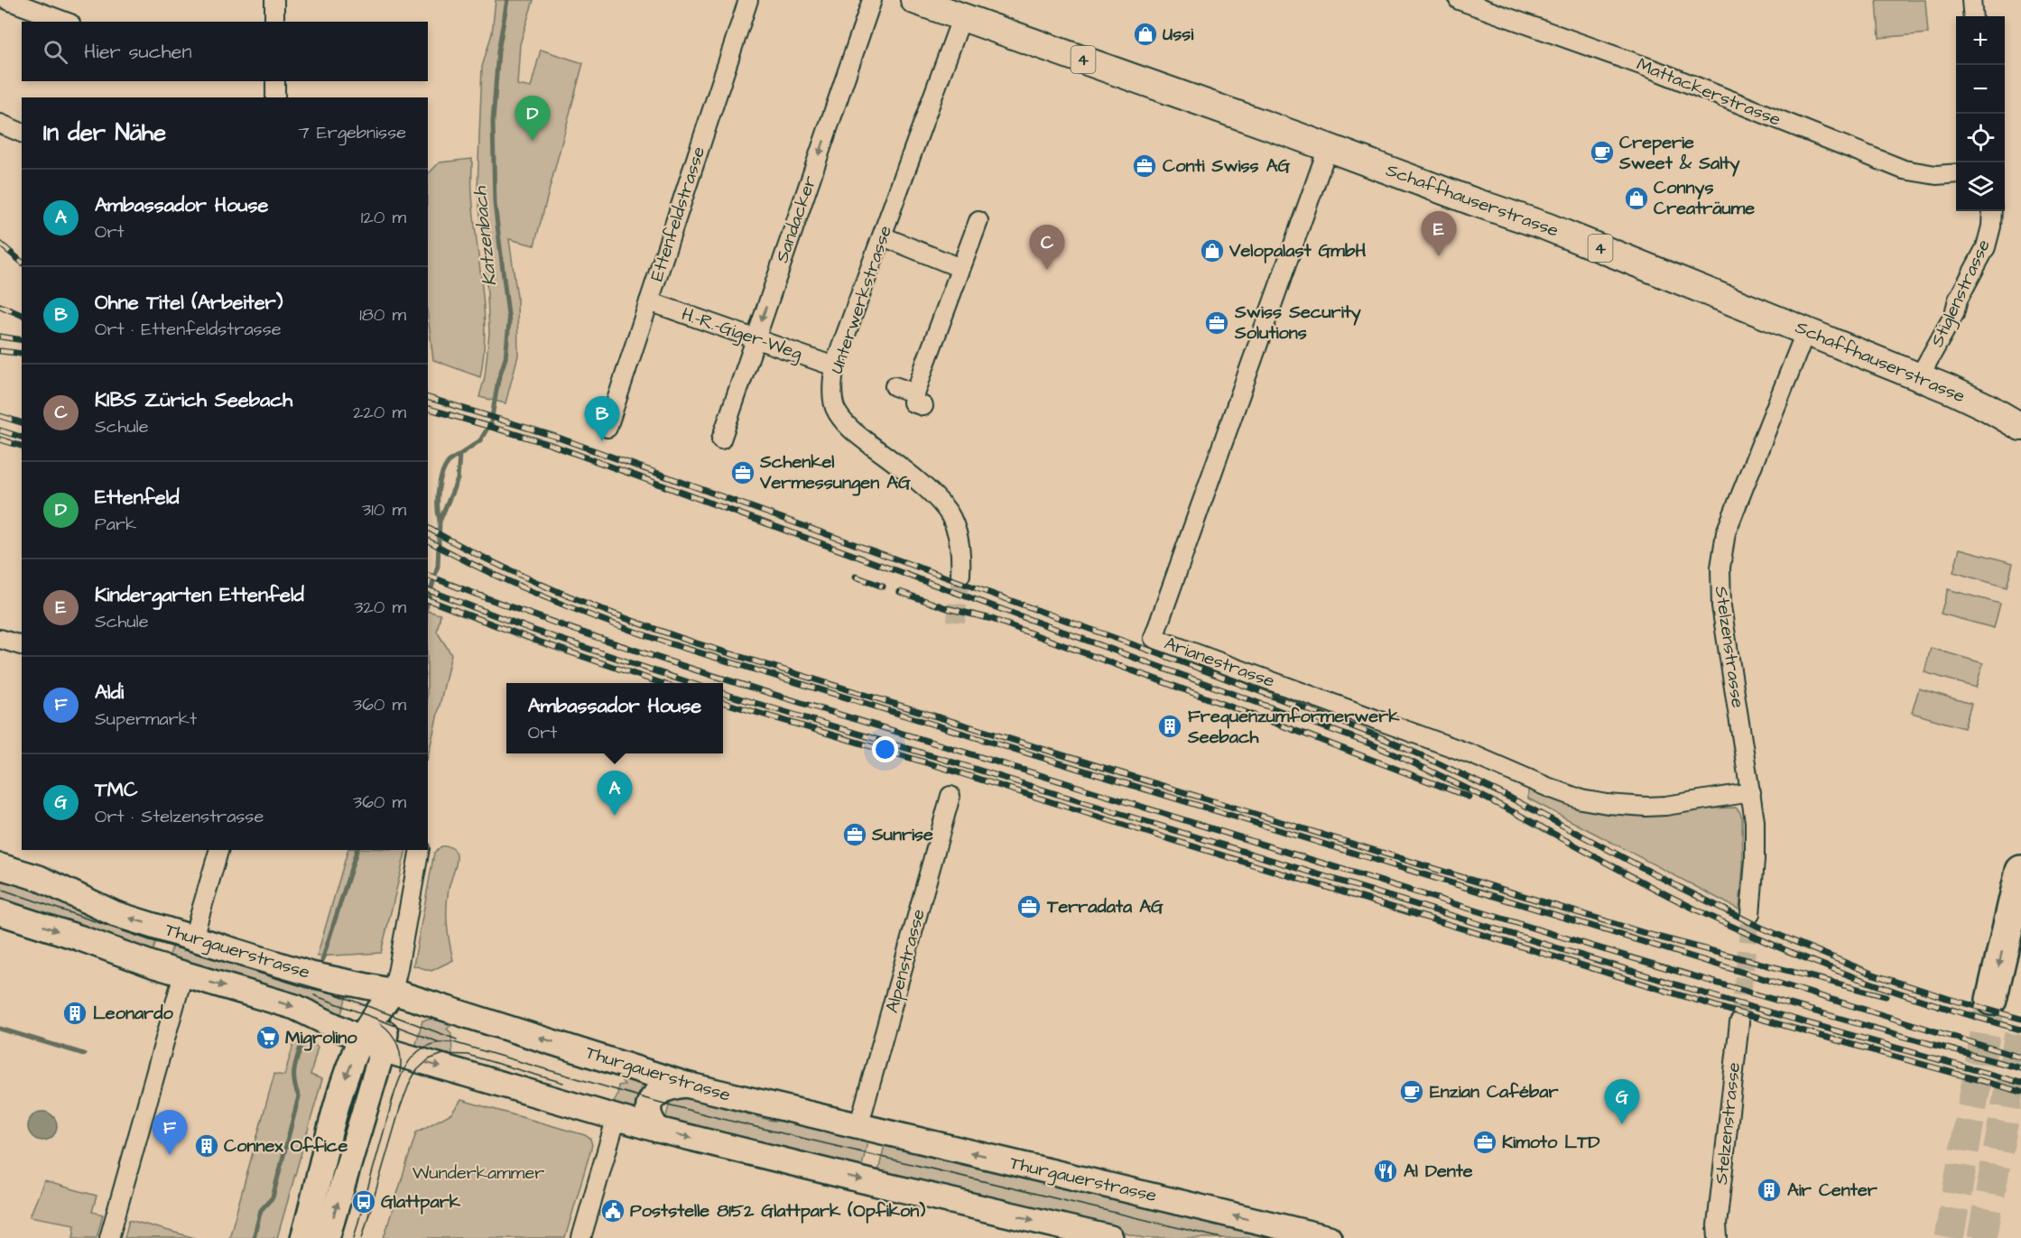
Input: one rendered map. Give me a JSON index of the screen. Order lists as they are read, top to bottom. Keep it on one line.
{"streets":{"main road":["4","Schaffhauserstrasse","Thurgauerstrasse"],"street":["Mattackerstrasse","Ettenfeldstrasse","Sandacker","Stiglenstrasse","Unterwerkstrasse","H.-R.-Giger-Weg","Stelzenstrasse","Arianestrasse","Alpenstrasse"]},"crossings":[["Schaffhauserstrasse","Stiglenstrasse"],["Schaffhauserstrasse","Unterwerkstrasse"],["Schaffhauserstrasse","Stelzenstrasse"],["Schaffhauserstrasse","Arianestrasse"],["Ettenfeldstrasse","H.-R.-Giger-Weg"],["Sandacker","H.-R.-Giger-Weg"],["Unterwerkstrasse","H.-R.-Giger-Weg"],["Stelzenstrasse","Arianestrasse"],["Thurgauerstrasse","Alpenstrasse"]],"one_way":["Sandacker"],"water":["Katzenbach"],"parks":["Wunderkammer"],"places":{"shop":["Ussi","Connys Creaträume","Velopalast GmbH"],"cafe":["Creperie Sweet & Salty","Enzian Cafébar"],"office":["Conti Swiss AG","Swiss Security Solutions","Schenkel Vermessungen AG","Sunrise","Terradata AG","Kimoto LTD"],"building":["Frequenzumformerwerk Seebach","Leonardo","Connex Office","Air Center"],"supermarket":["Migrolino"],"restaurant":["Al Dente"],"bus stop":["Glattpark"],"public building":["Poststelle 8152 Glattpark (Opfikon)"]},"page":{"map_buttons":["+","−"],"search":"Hier suchen","pins":["D","E","C","B","A","G","F"],"heading":["In der Nähe","7 Ergebnisse"],"list":[{"mark":"A","name":"Ambassador House","note":"Ort","value":"120 m"},{"mark":"B","name":"Ohne Titel (Arbeiter)","note":"Ort · Ettenfeldstrasse","value":"180 m"},{"mark":"C","name":"KIBS Zürich Seebach","note":"Schule","value":"220 m"},{"mark":"D","name":"Ettenfeld","note":"Park","value":"310 m"},{"mark":"E","name":"Kindergarten Ettenfeld","note":"Schule","value":"320 m"},{"mark":"F","name":"Aldi","note":"Supermarkt","value":"360 m"},{"mark":"G","name":"TMC","note":"Ort · Stelzenstrasse","value":"360 m"}],"popup":["Ambassador House","Ort"]}}
